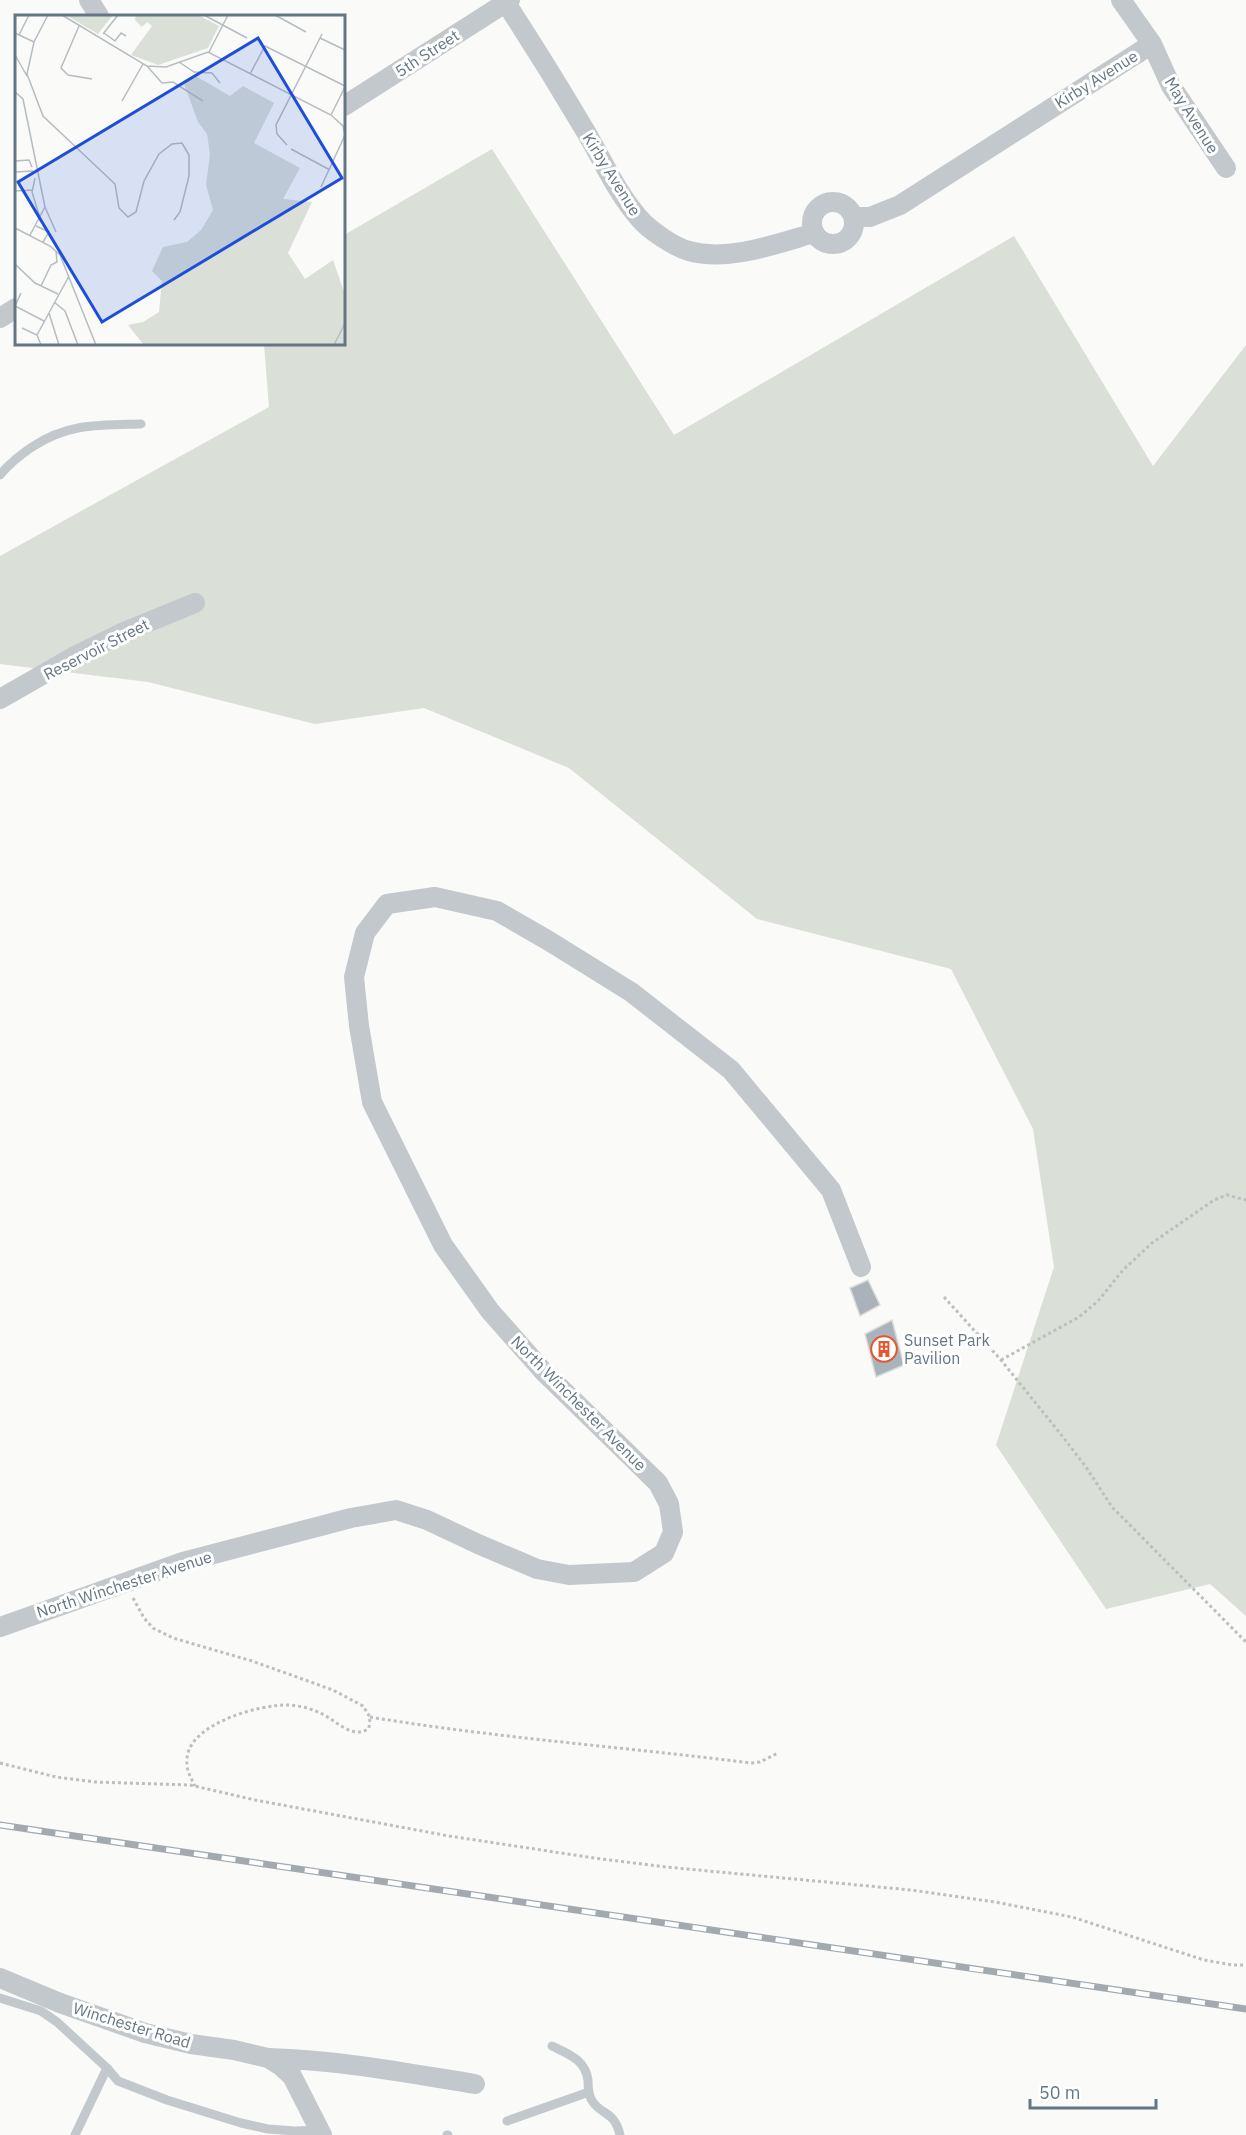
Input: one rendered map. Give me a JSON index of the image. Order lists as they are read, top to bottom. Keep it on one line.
{"streets":{"street":["5th Street","Kirby Avenue","May Avenue","Reservoir Street","North Winchester Avenue","Winchester Road"]},"crossings":[["5th Street","Kirby Avenue"],["Kirby Avenue","May Avenue"]],"places":{"building":["Sunset Park Pavilion"]},"scale_bar":"50 m"}
